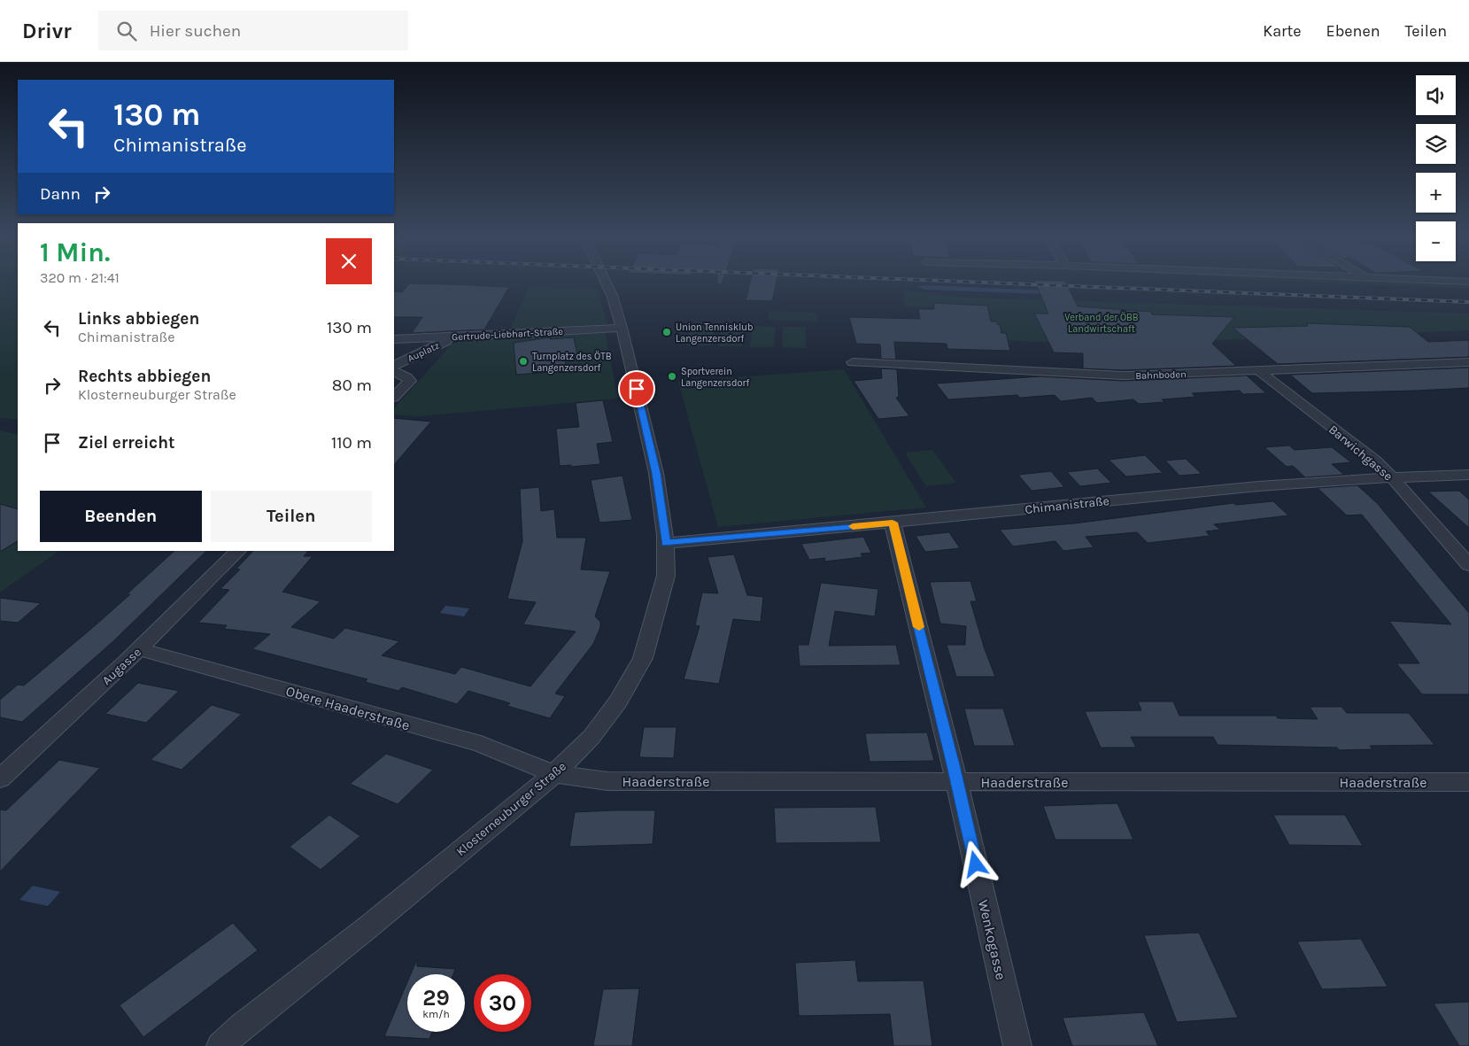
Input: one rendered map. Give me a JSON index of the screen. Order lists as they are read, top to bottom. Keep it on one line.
{"streets":{"street":["Gertrude-Liebhart-Straße","Auplatz","Bahnboden","Barwichgasse","Chimanistraße","Augasse","Obere Haaderstraße","Haaderstraße","Klosterneuburger Straße","Wenkogasse"]},"crossings":[["Gertrude-Liebhart-Straße","Auplatz"],["Gertrude-Liebhart-Straße","Klosterneuburger Straße"],["Bahnboden","Barwichgasse"],["Barwichgasse","Chimanistraße"],["Chimanistraße","Klosterneuburger Straße"],["Chimanistraße","Wenkogasse"],["Augasse","Obere Haaderstraße"],["Obere Haaderstraße","Haaderstraße"],["Obere Haaderstraße","Klosterneuburger Straße"],["Haaderstraße","Klosterneuburger Straße"],["Haaderstraße","Wenkogasse"]],"parks":["Verband der ÖBB Landwirtschaft"],"places":["Union Tennisklub Langenzersdorf","Turnplatz des ÖTB Langenzersdorf","Sportverein Langenzersdorf"],"page":{"header":"Drivr","search":"Hier suchen","nav":["Karte","Ebenen","Teilen"],"map_buttons":["+","−"],"turn":["130 m","Chimanistraße"],"then":"Dann","heading":["1 Min.","320 m · 21:41"],"list":[{"name":"Links abbiegen","note":"Chimanistraße","value":"130 m"},{"name":"Rechts abbiegen","note":"Klosterneuburger Straße","value":"80 m"},{"name":"Ziel erreicht","value":"110 m"}],"buttons":["Beenden","Teilen"],"speed":"29 km/h","limit":"30"}}
